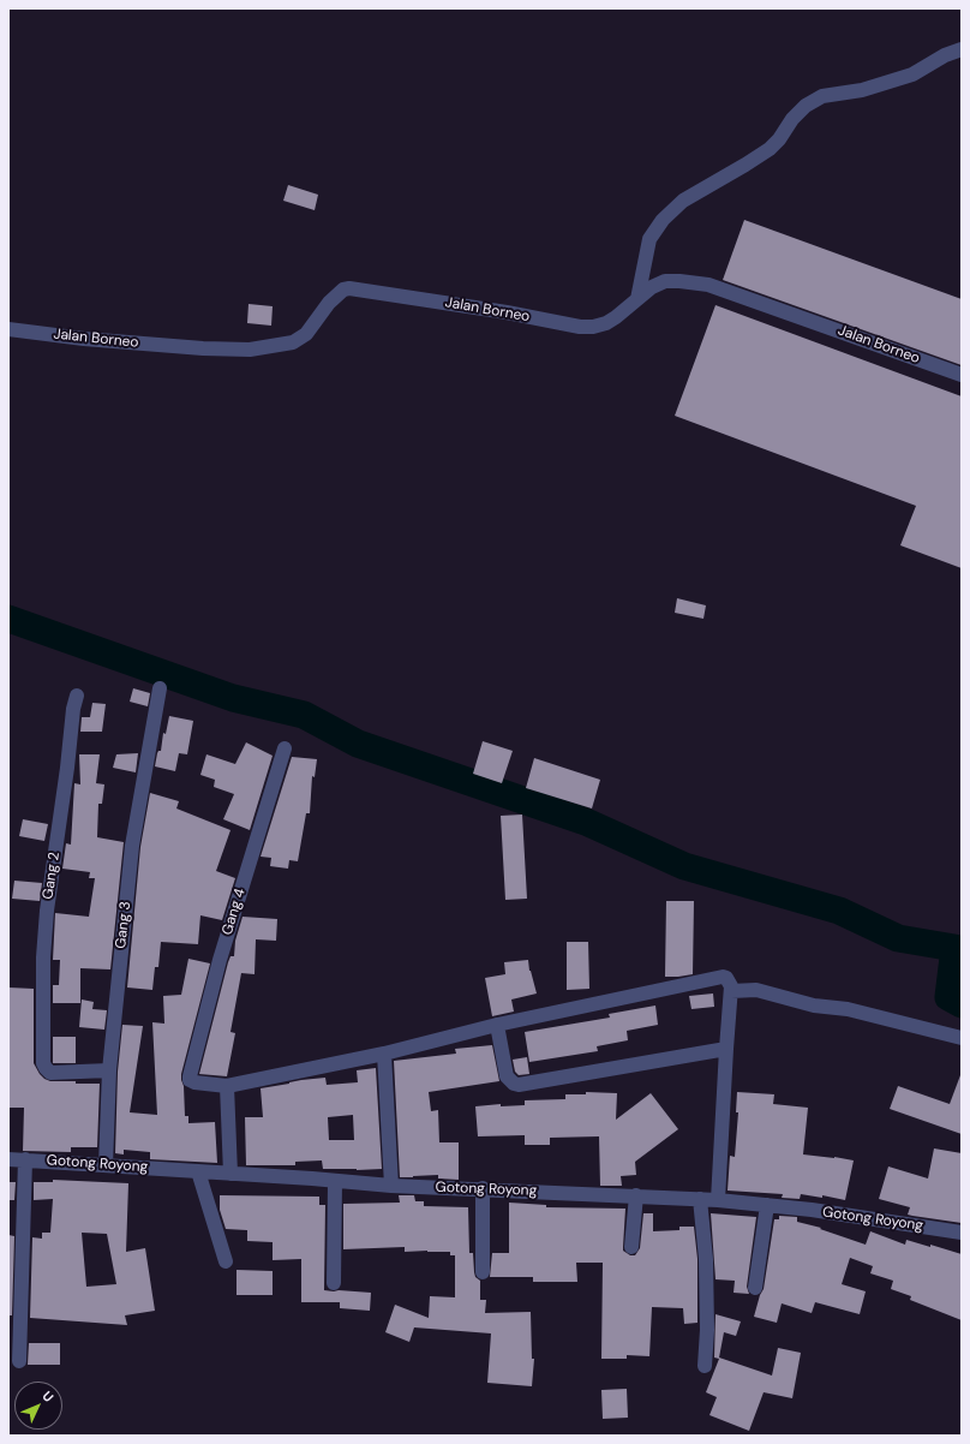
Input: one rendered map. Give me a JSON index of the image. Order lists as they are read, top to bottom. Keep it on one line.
{"streets":{"street":["Jalan Borneo","Gang 2","Gang 4","Gang 3","Gotong Royong"]},"crossings":[["Gang 2","Gang 3"],["Gang 3","Gotong Royong"]],"north":"top right"}
